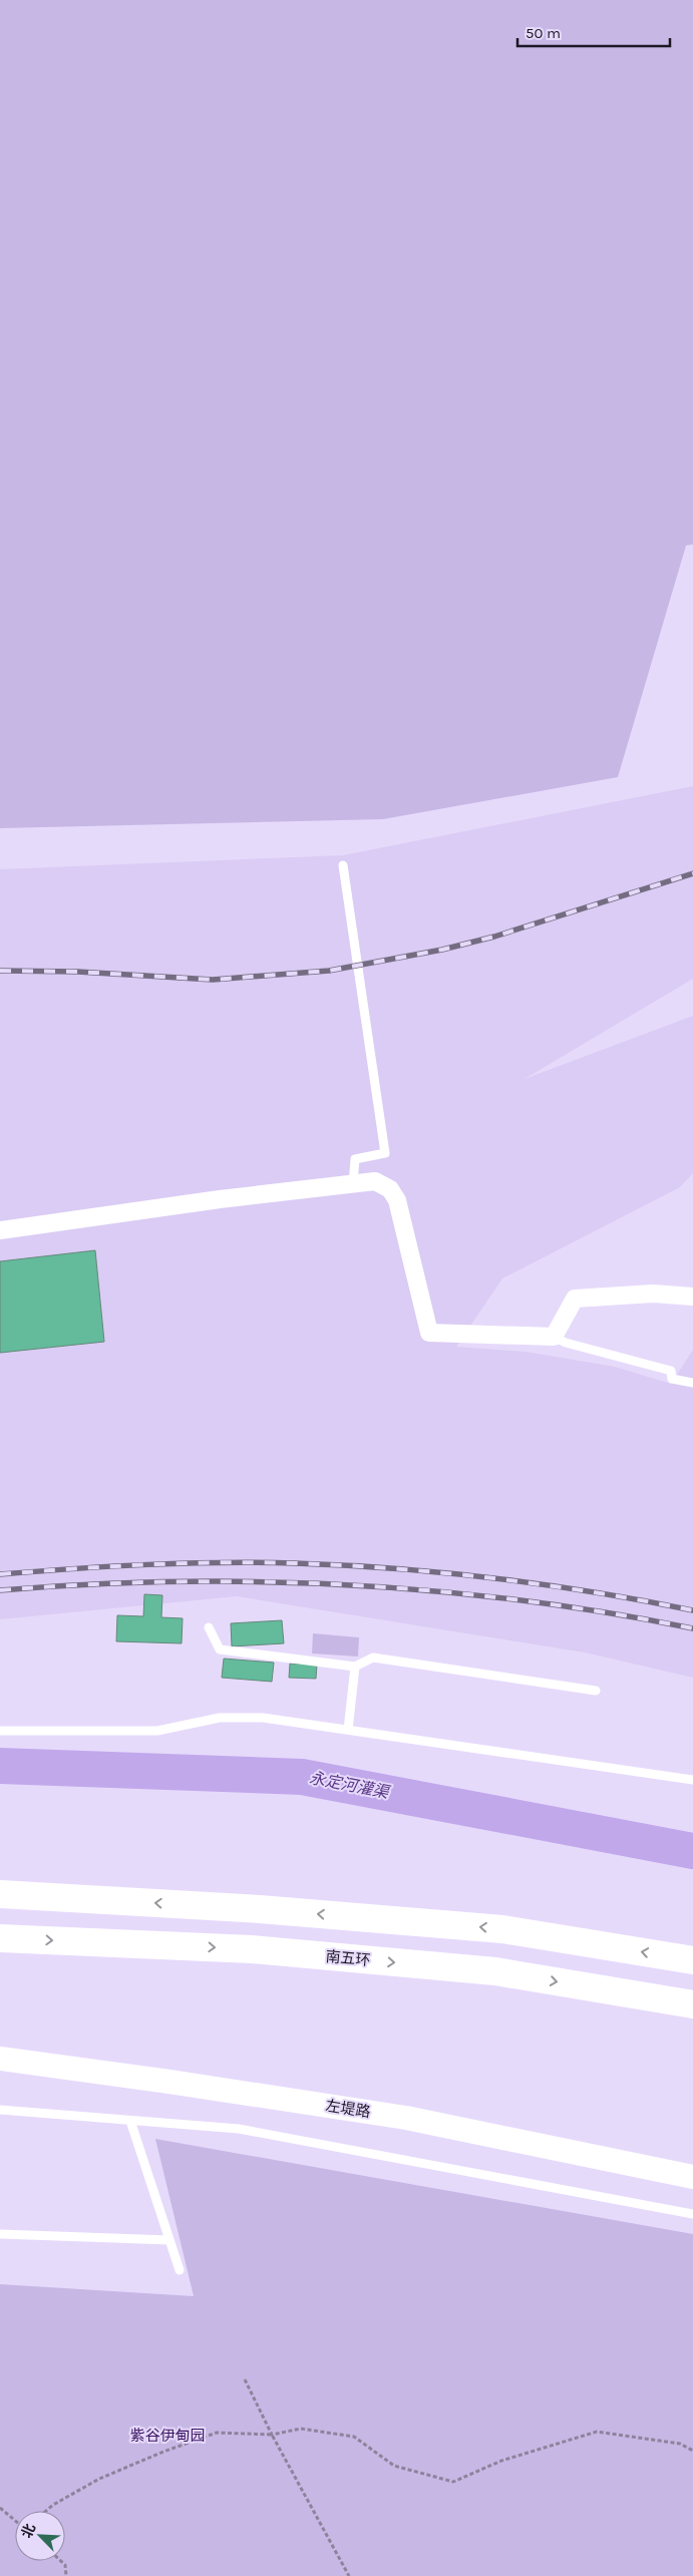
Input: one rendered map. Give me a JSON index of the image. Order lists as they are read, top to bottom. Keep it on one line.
{"streets":{"highway":["南五环"],"main road":["左堤路"]},"water":["永定河灌渠"],"parks":["紫谷伊甸园"],"scale_bar":"50 m","north":"top left"}
